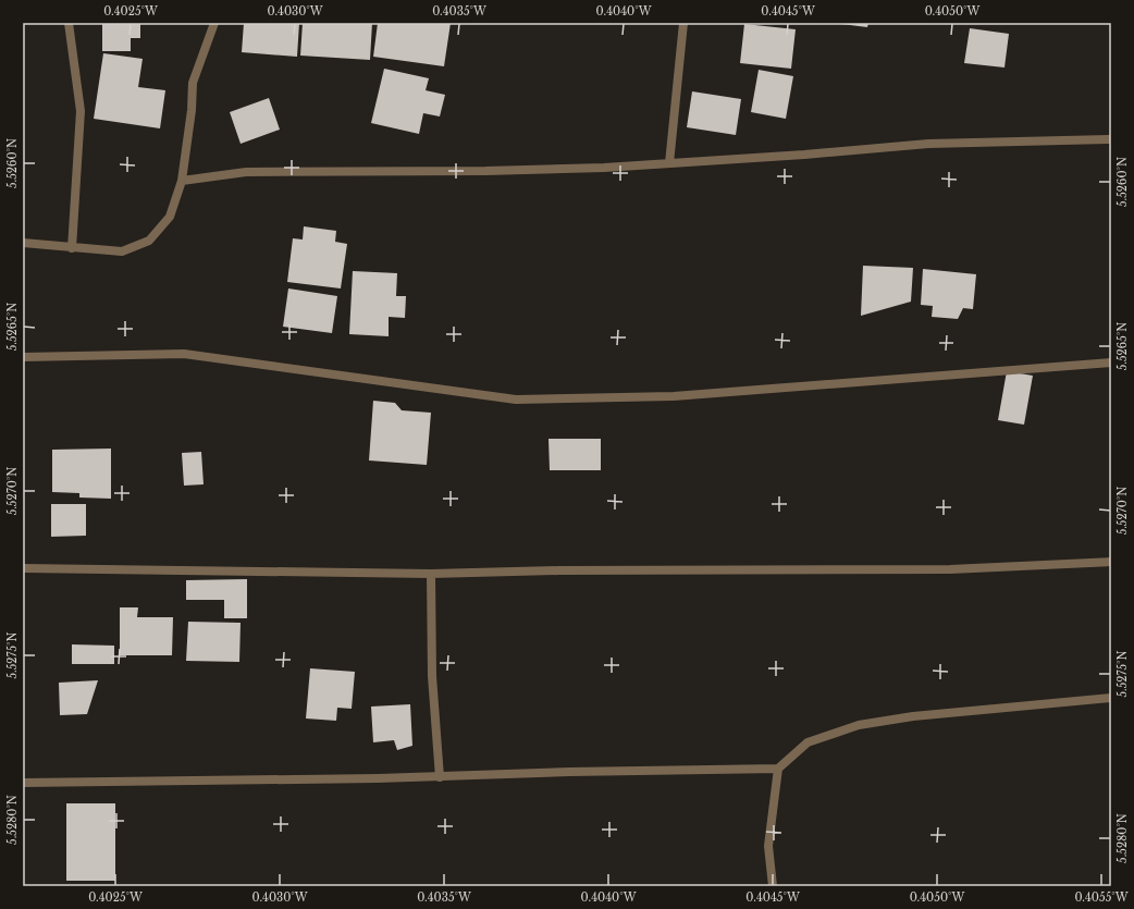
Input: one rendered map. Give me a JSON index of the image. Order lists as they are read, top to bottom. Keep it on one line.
{"coordinates":["0.4025°W","0.4030°W","0.4035°W","0.4040°W","0.4045°W","0.4050°W","5.5260°N","5.5265°N","5.5270°N","5.5275°N","5.5280°N","0.4055°W"]}
